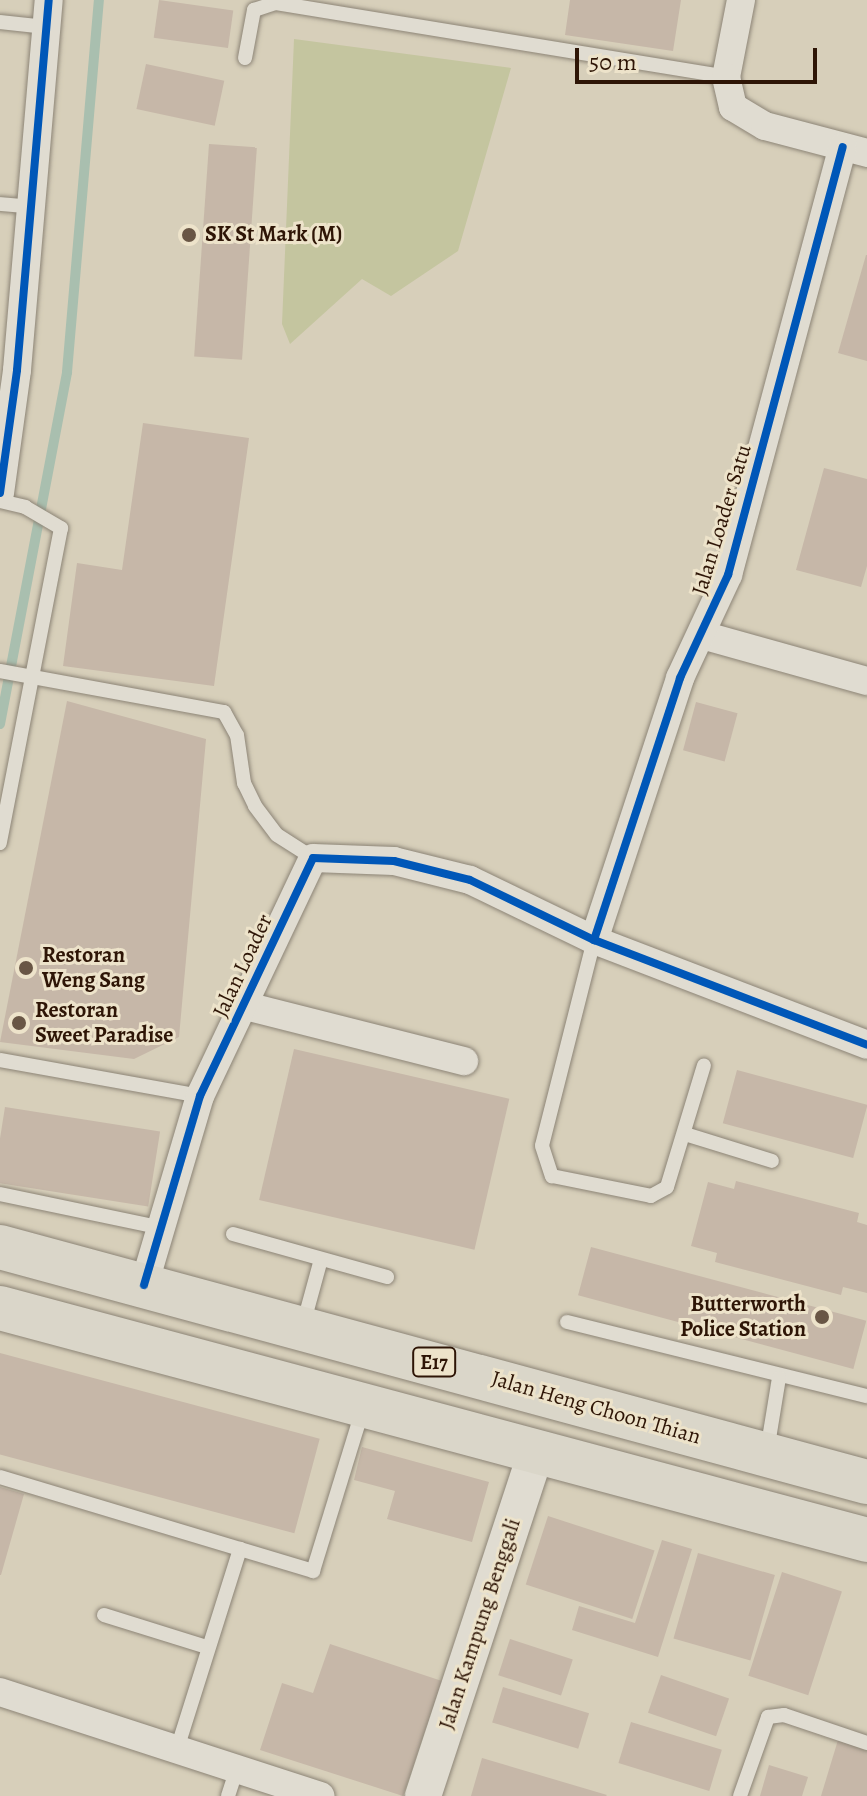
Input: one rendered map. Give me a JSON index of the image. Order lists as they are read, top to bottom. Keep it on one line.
{"streets":{"highway":["E17","Jalan Heng Choon Thian"],"street":["Jalan Loader Satu","Jalan Loader","Jalan Kampung Benggali"]},"crossings":[["Jalan Loader","Jalan Heng Choon Thian"]],"places":["SK St Mark (M)","Restoran Weng Sang","Restoran Sweet Paradise","Butterworth Police Station"],"scale_bar":"50 m"}
